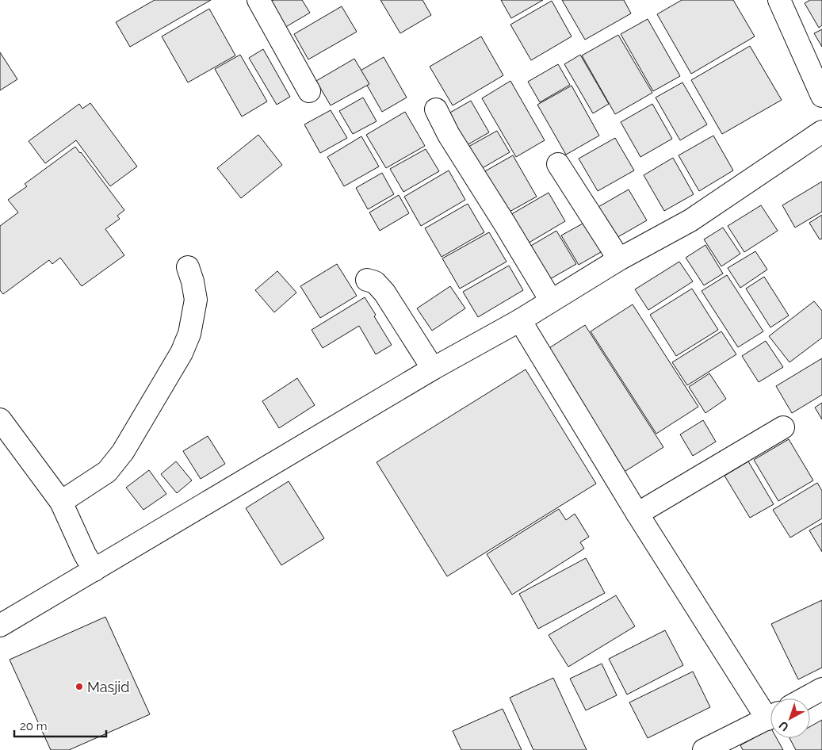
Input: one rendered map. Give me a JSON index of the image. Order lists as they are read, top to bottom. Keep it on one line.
{"places":["Masjid"],"scale_bar":"20 m","north":"bottom left"}
